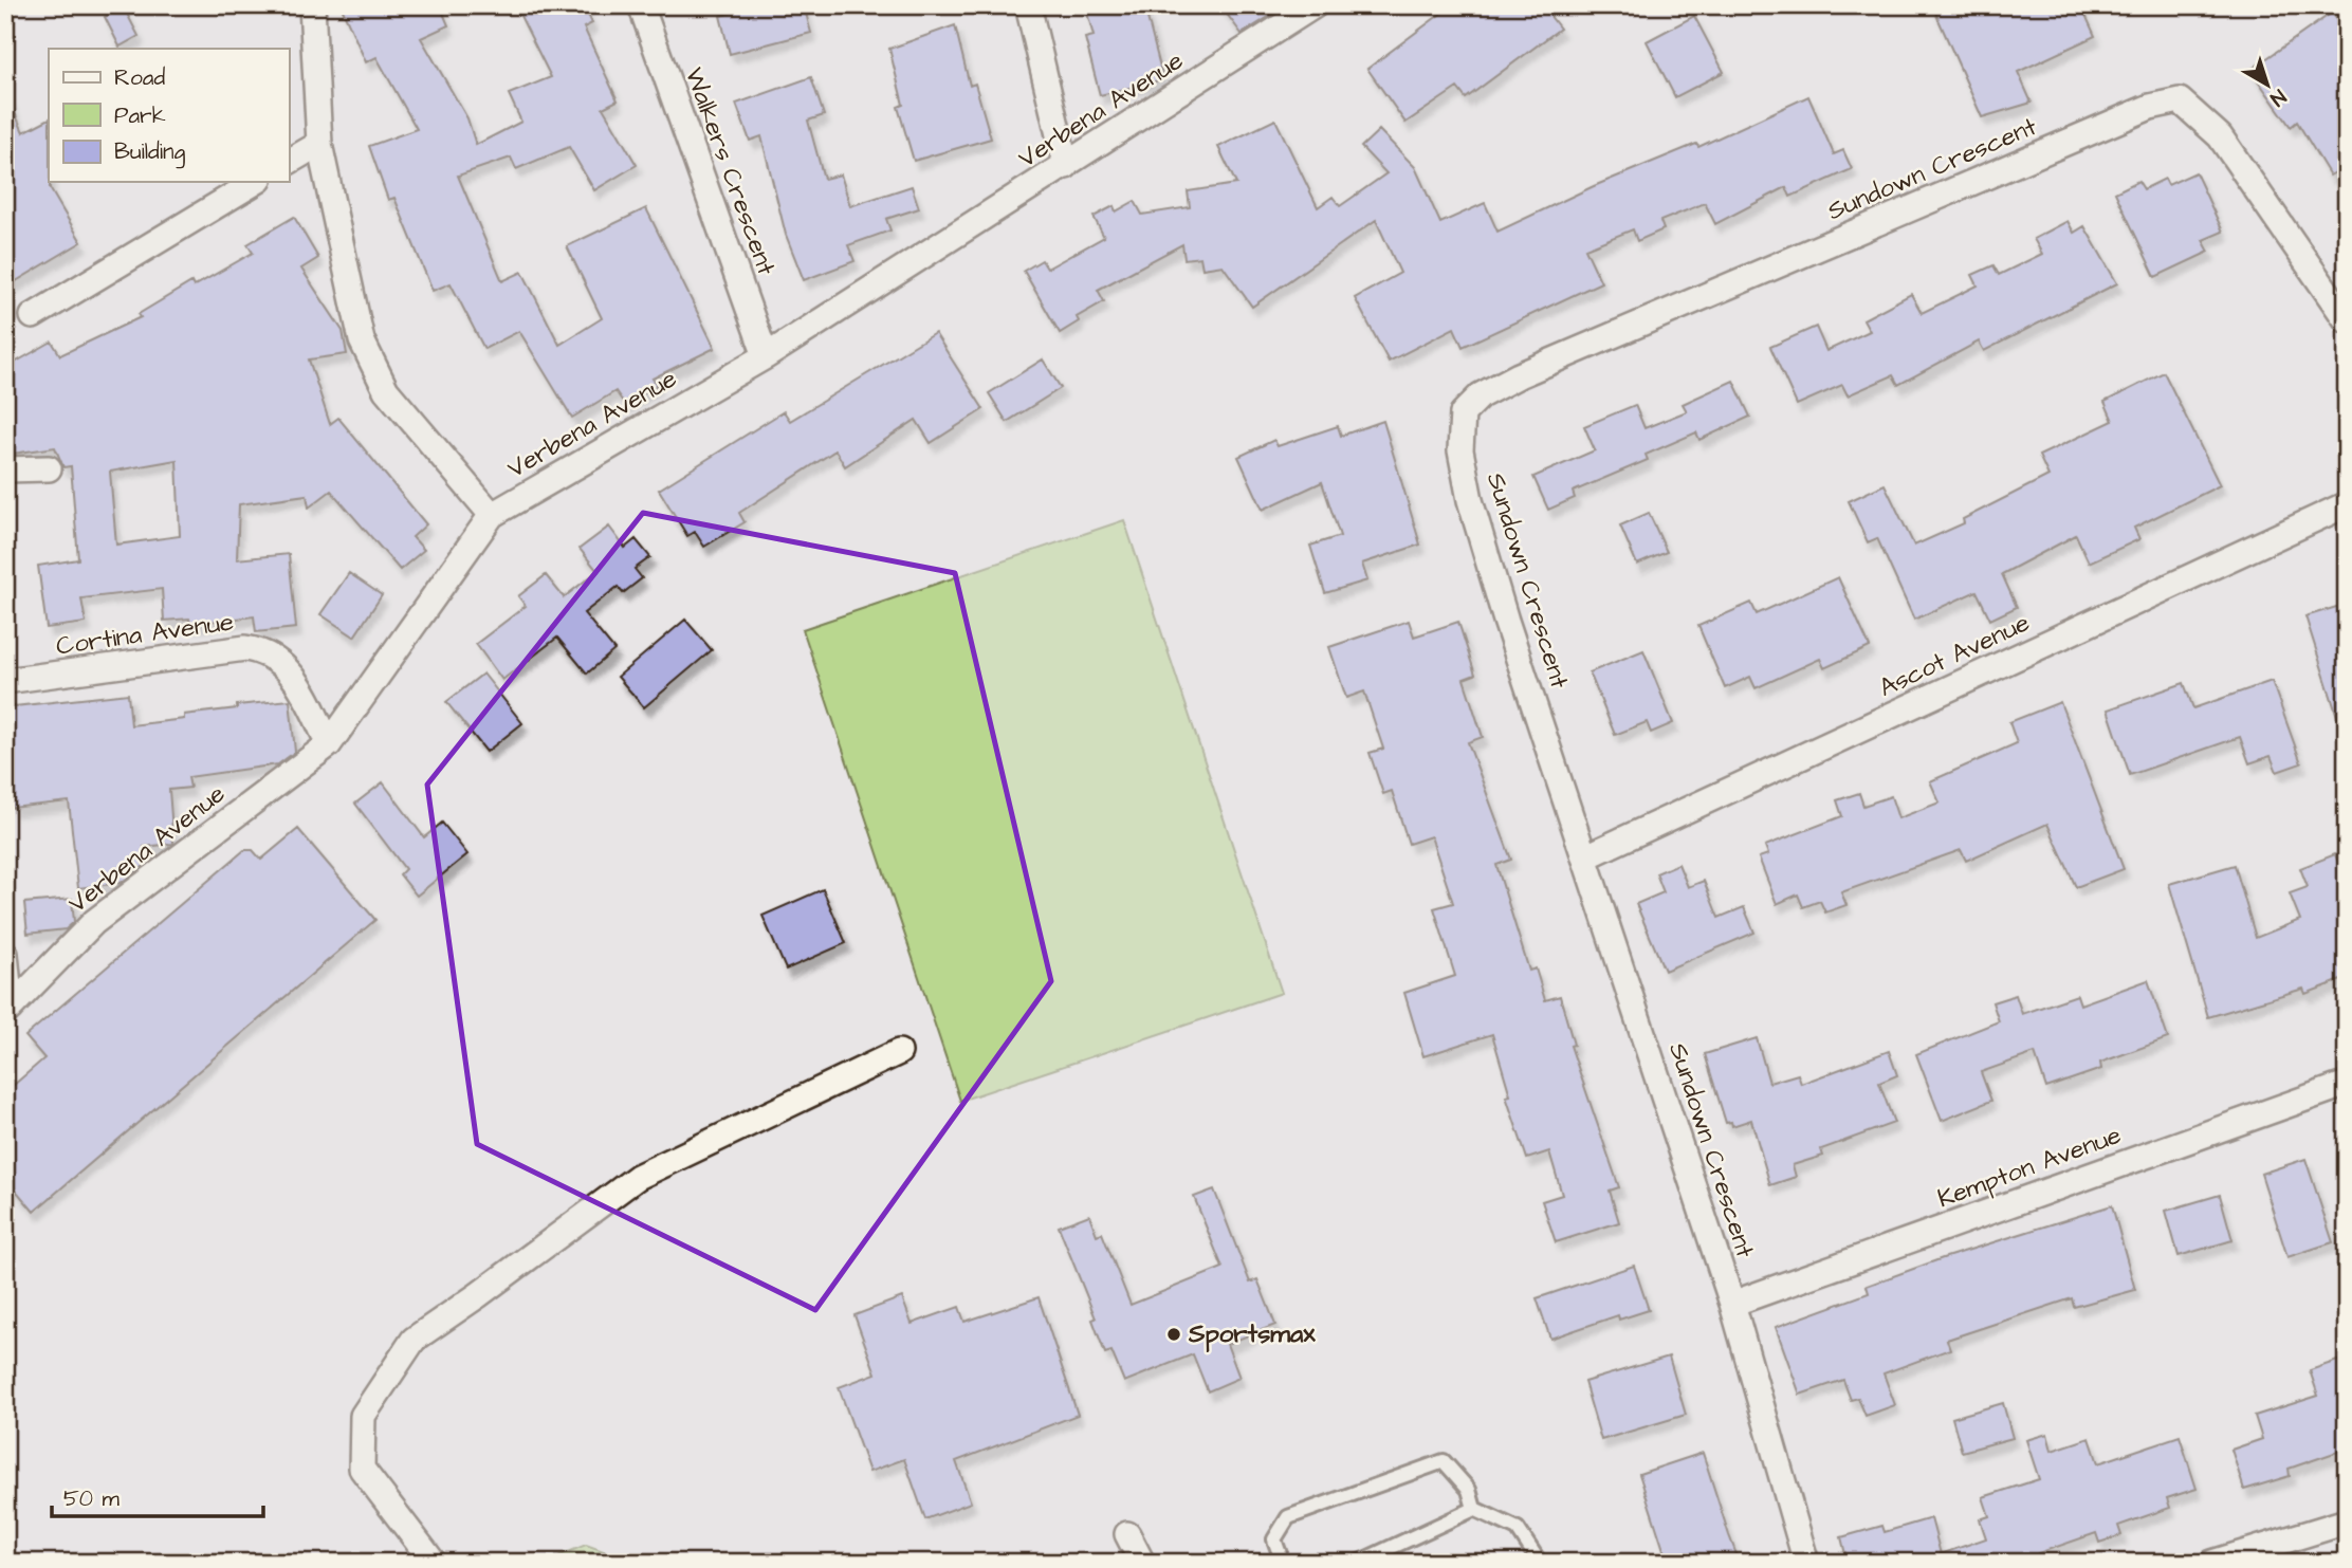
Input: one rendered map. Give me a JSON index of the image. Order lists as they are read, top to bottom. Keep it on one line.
{"streets":{"street":["Verbena Avenue","Sundown Crescent","Walkers Crescent","Cortina Avenue","Ascot Avenue","Kempton Avenue"]},"crossings":[["Verbena Avenue","Walkers Crescent"],["Verbena Avenue","Cortina Avenue"],["Sundown Crescent","Ascot Avenue"],["Sundown Crescent","Kempton Avenue"]],"places":["Sportsmax"],"legend":["Road","Park","Building"],"scale_bar":"50 m","north":"bottom right"}
